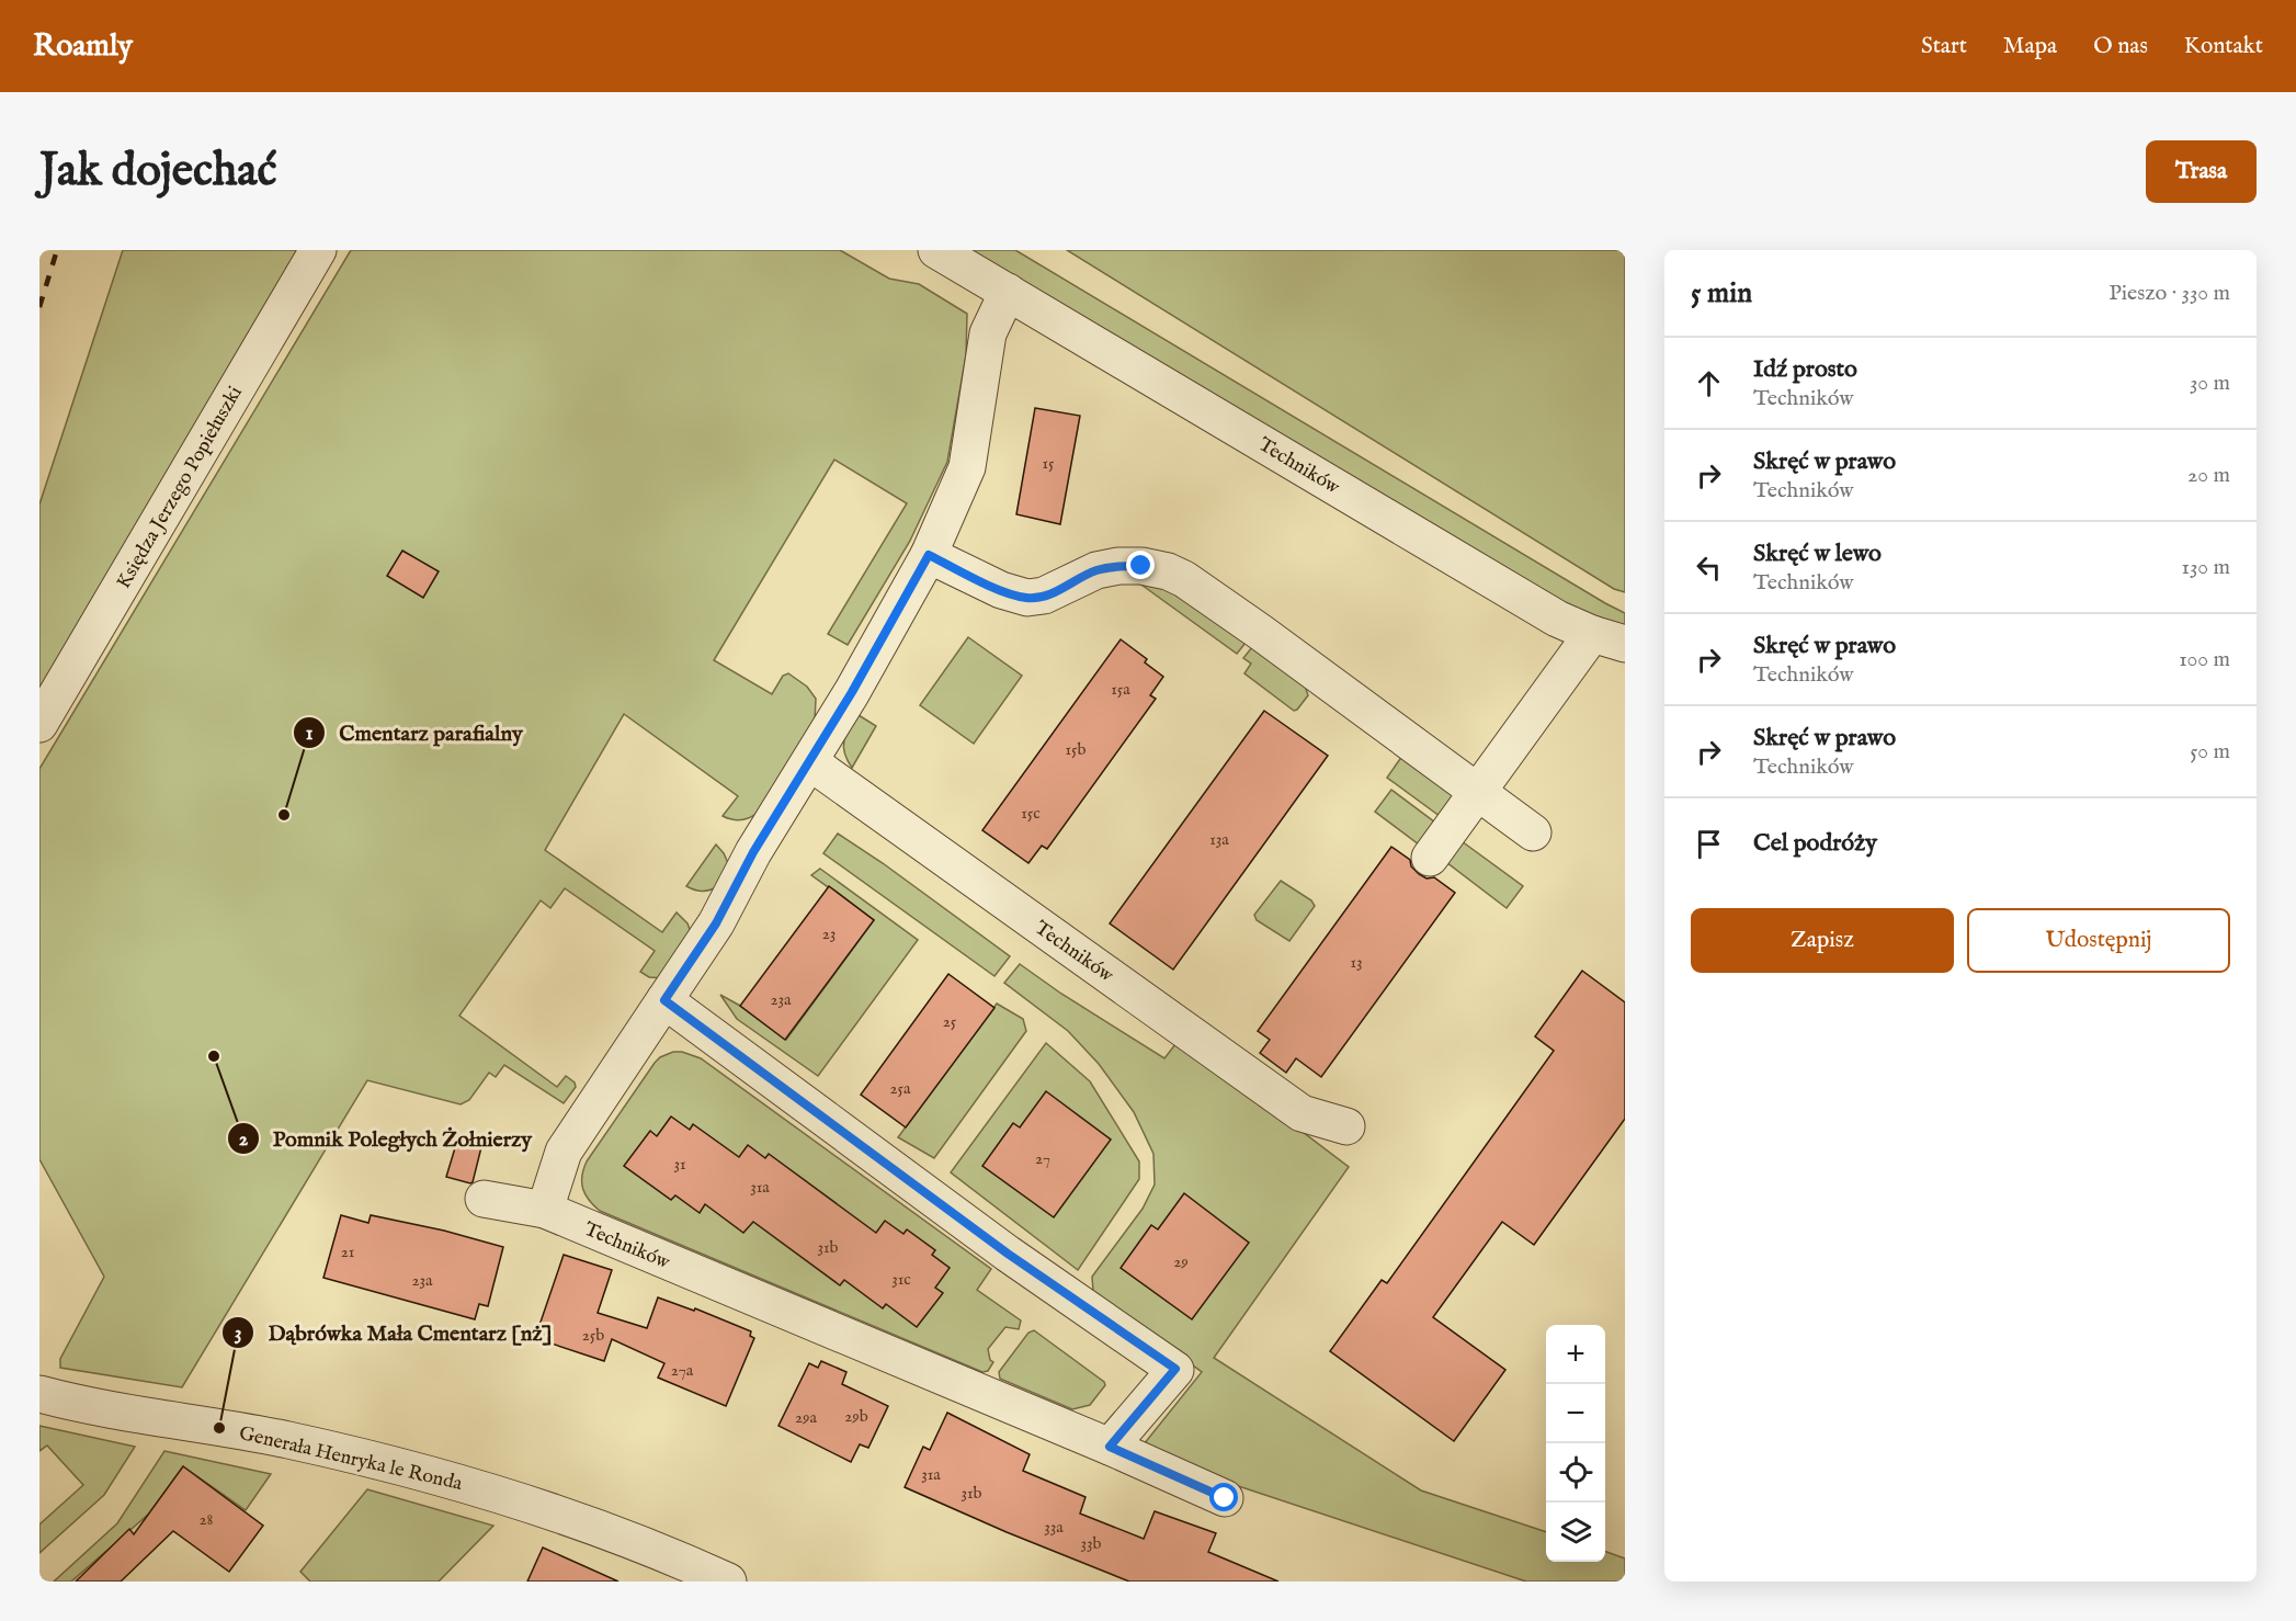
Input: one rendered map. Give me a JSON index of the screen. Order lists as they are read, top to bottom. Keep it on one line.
{"streets":{"street":["Techników","Księdza Jerzego Popiełuszki","Generała Henryka le Ronda"]},"places":["Cmentarz parafialny","Pomnik Poległych Żołnierzy","Dąbrówka Mała Cmentarz [nż]"],"house_numbers":["15","15a","15b","15c","13a","23","13","23a","25","25a","27","31","31a","31b","21","29","31c","23a","25b","27a","29b","29a","31a","31b","28","33a","33b"],"page":{"header":"Roamly","nav":["Start","Mapa","O nas","Kontakt"],"buttons":["Trasa",["Zapisz","Udostępnij"]],"title":"Jak dojechać","heading":["5 min","Pieszo · 330 m"],"list":[["Idź prosto","Techników","30 m"],["Skręć w prawo","Techników","20 m"],["Skręć w lewo","Techników","130 m"],["Skręć w prawo","Techników","100 m"],["Skręć w prawo","Techników","50 m"],"Cel podróży"],"map_buttons":["+","−"]}}
